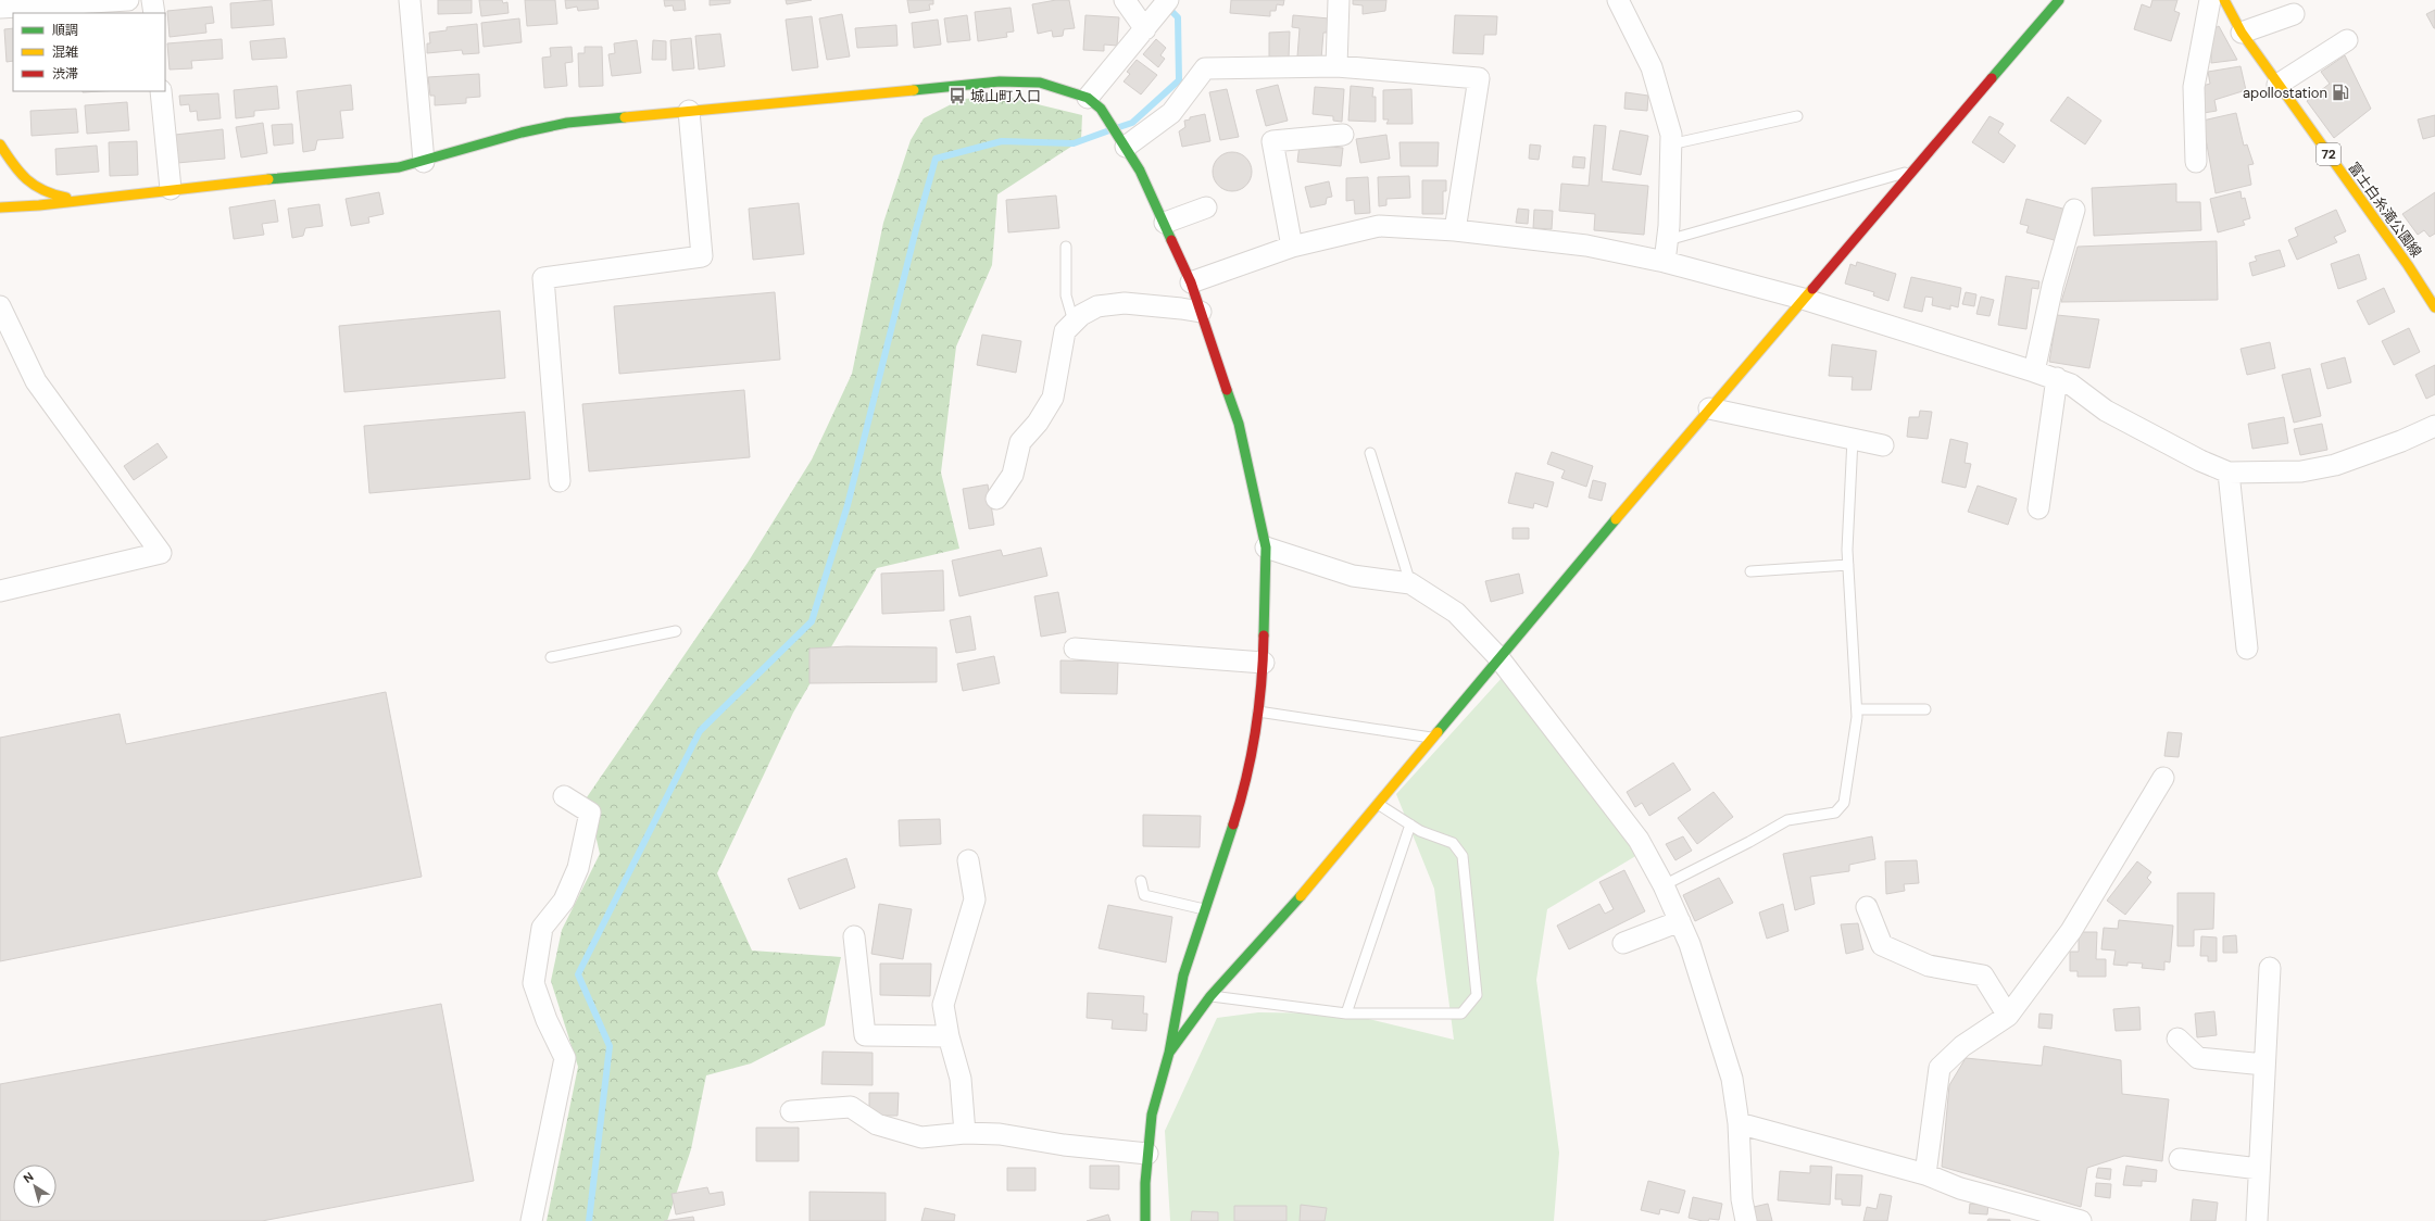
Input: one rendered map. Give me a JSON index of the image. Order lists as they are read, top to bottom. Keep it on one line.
{"streets":{"street":["72","富士白糸滝公園線"]},"places":{"fuel station":["apollostation"],"bus stop":["城山町入口"]},"legend":["順調","混雑","渋滞"],"north":"top left"}
